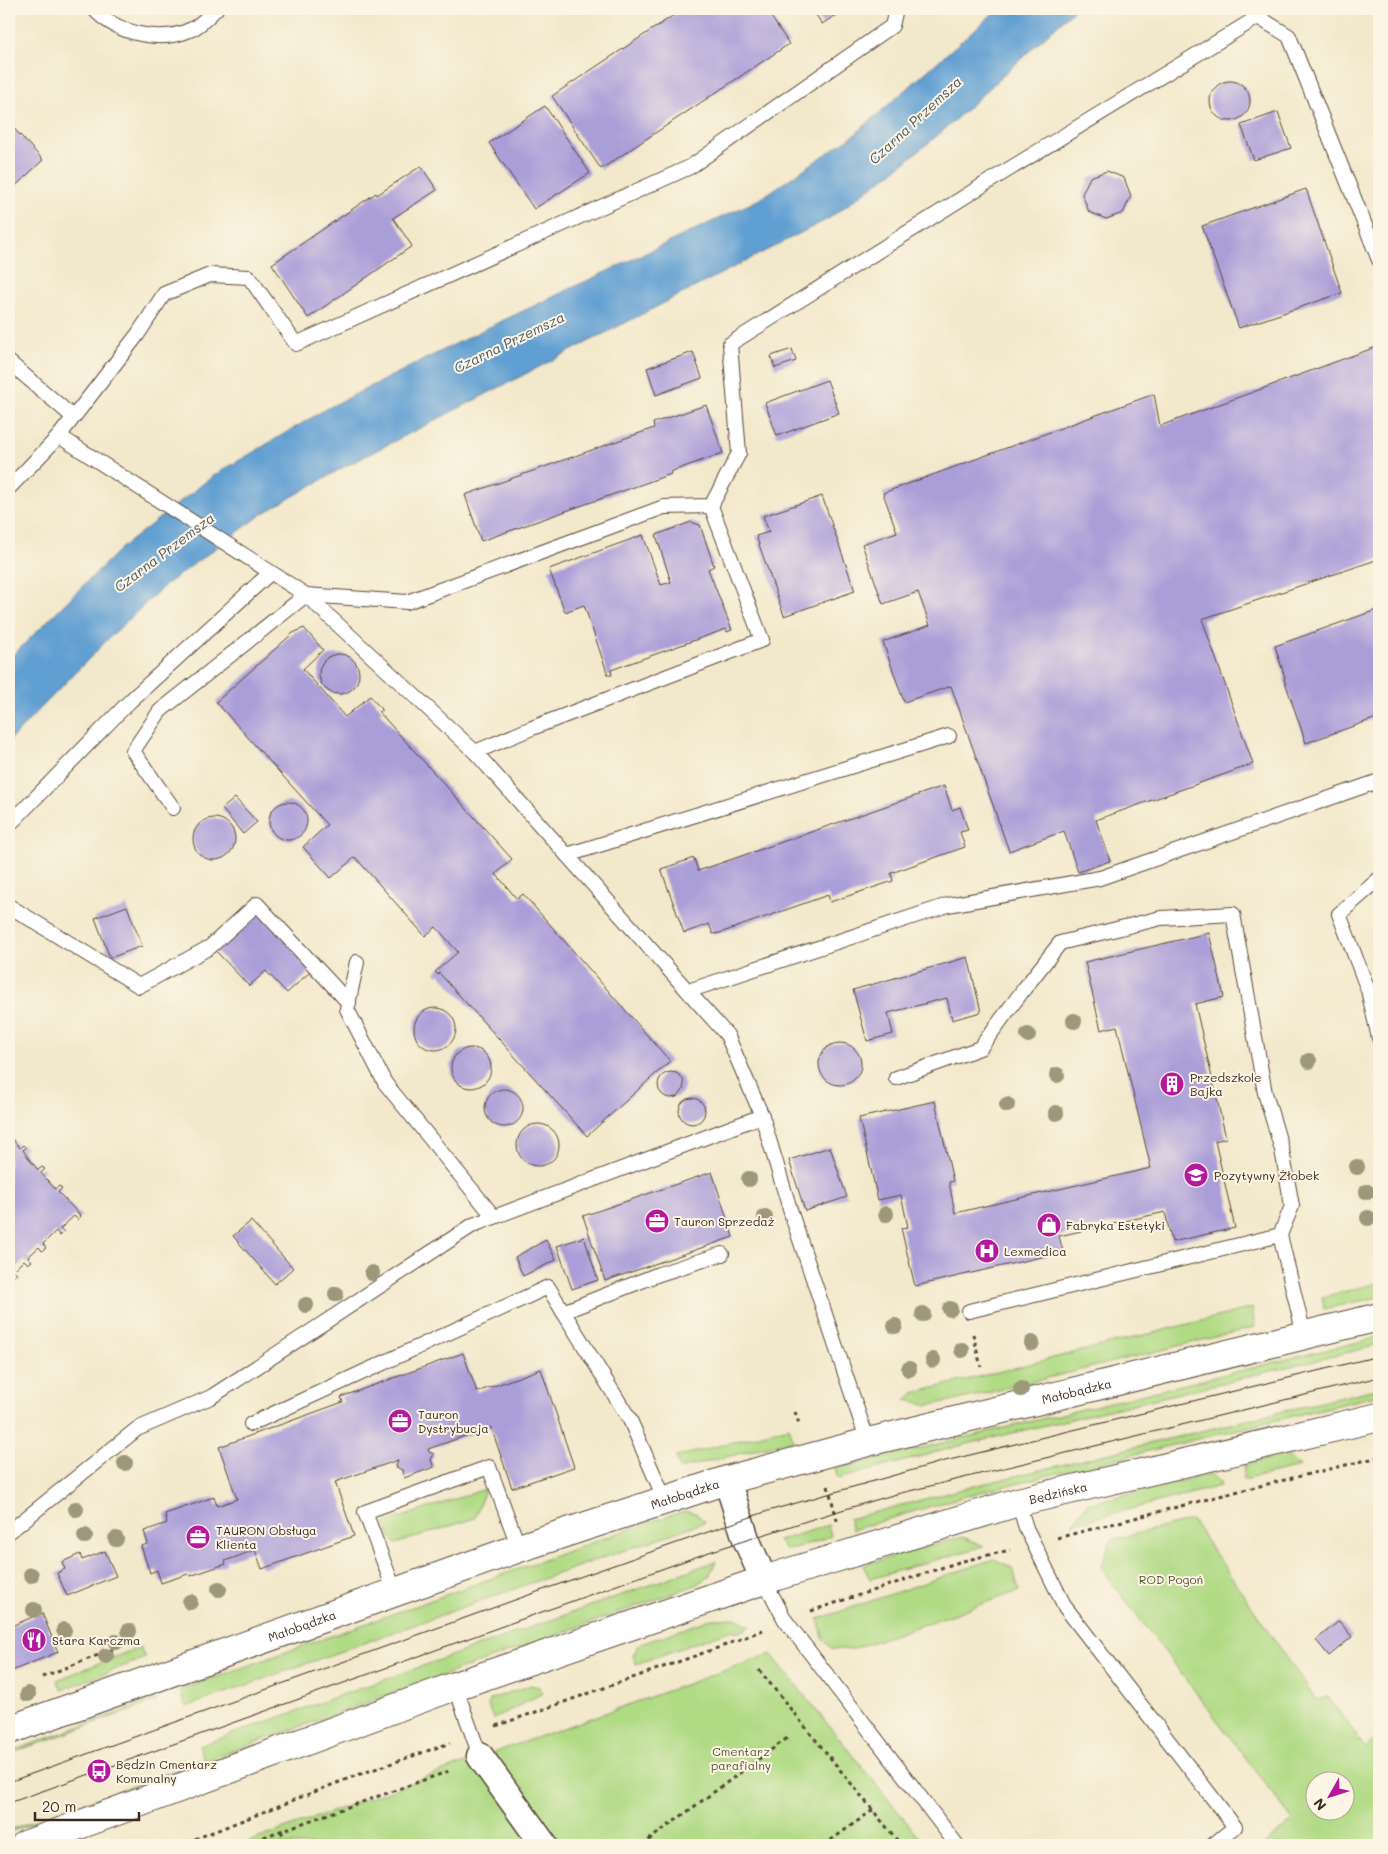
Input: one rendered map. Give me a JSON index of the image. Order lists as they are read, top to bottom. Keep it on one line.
{"streets":{"street":["Małobądzka","Będzińska"]},"water":["Czarna Przemsza"],"parks":["ROD Pogoń","Cmentarz parafialny"],"places":{"building":["Przedszkole Bajka"],"school or university":["Pozytywny Żłobek"],"office":["Tauron Sprzedaż","Tauron Dystrybucja","TAURON Obsługa Klienta"],"shop":["Fabryka Estetyki"],"hospital":["Lexmedica"],"restaurant":["Stara Karczma"],"bus stop":["Będzin Cmentarz Komunalny"]},"scale_bar":"20 m","north":"bottom left"}
